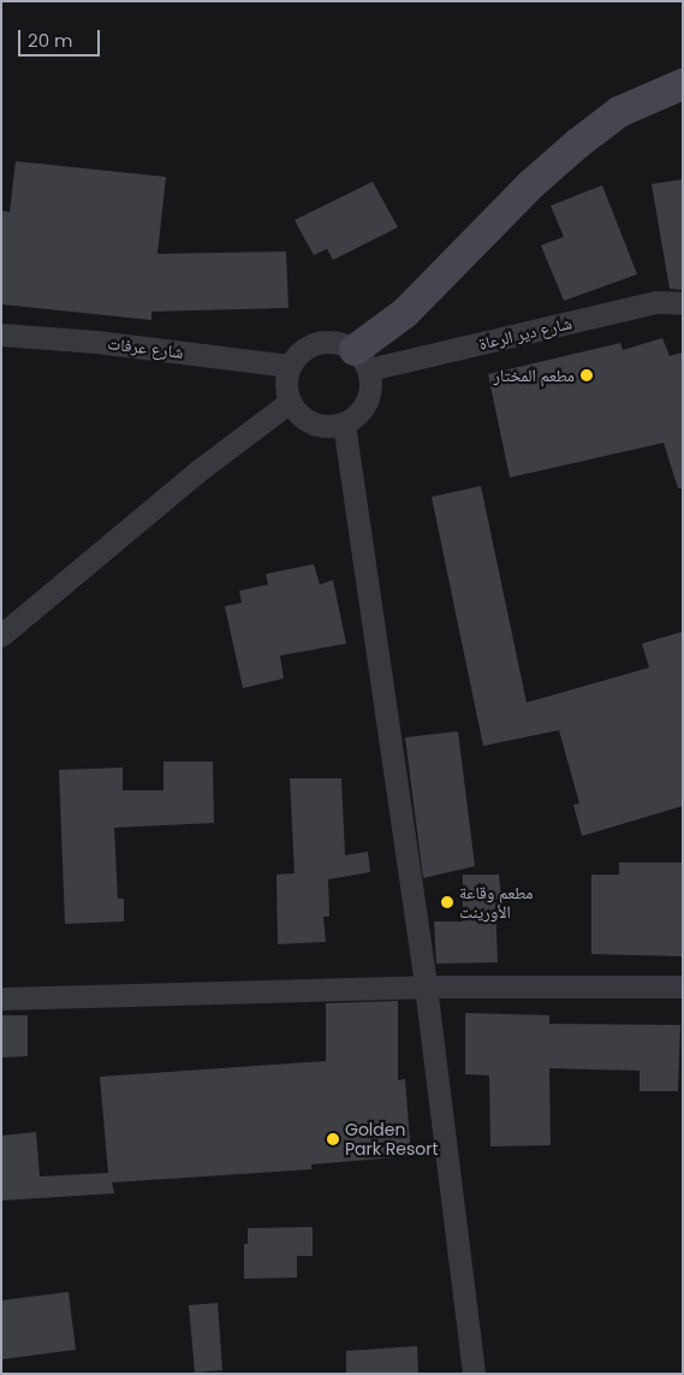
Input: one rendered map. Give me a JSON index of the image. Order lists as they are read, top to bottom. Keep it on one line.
{"streets":{"street":["شارع دير الرعاة","شارع عرفات"]},"crossings":[["شارع دير الرعاة","شارع عرفات"]],"places":["مطعم المختار","مطعم وقاعة الأورينت","Golden Park Resort"],"scale_bar":"20 m"}
